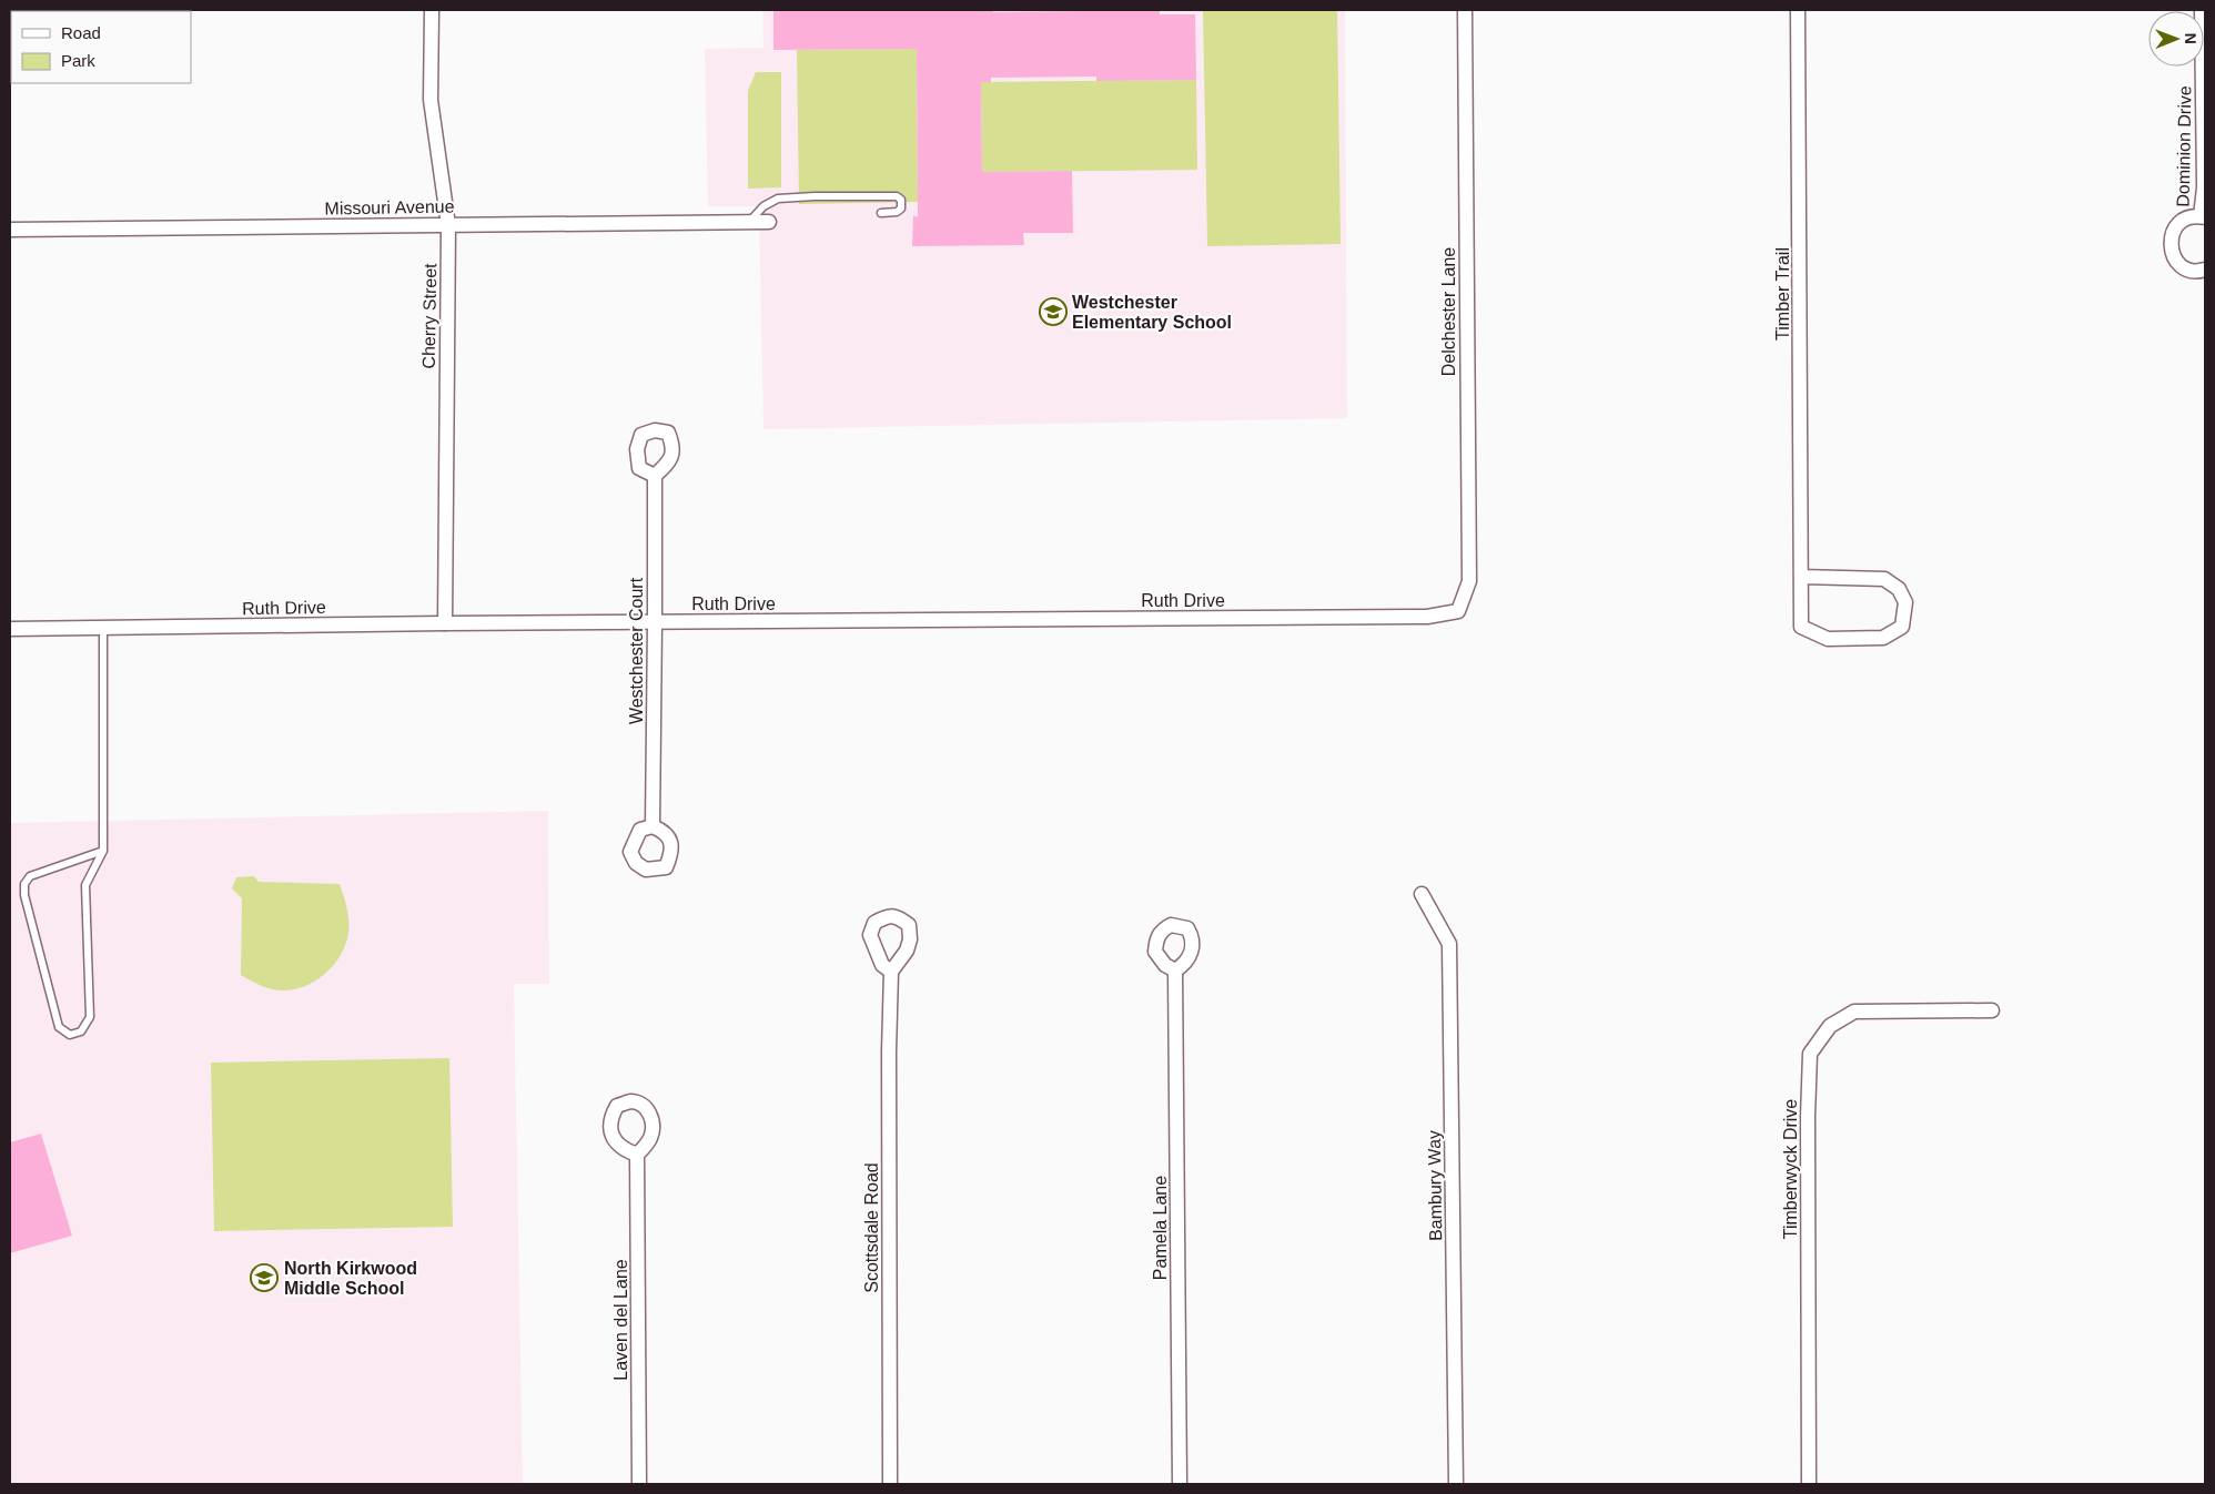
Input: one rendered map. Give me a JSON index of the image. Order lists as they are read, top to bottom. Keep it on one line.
{"streets":{"street":["Dominion Drive","Missouri Avenue","Timber Trail","Delchester Lane","Cherry Street","Ruth Drive","Westchester Court","Timberwyck Drive","Bambury Way","Scottsdale Road","Pamela Lane","Laven del Lane"]},"crossings":[["Missouri Avenue","Cherry Street"],["Delchester Lane","Ruth Drive"],["Cherry Street","Ruth Drive"],["Ruth Drive","Westchester Court"]],"places":{"school or university":["Westchester Elementary School","North Kirkwood Middle School"]},"legend":["Road","Park"],"north":"right"}
